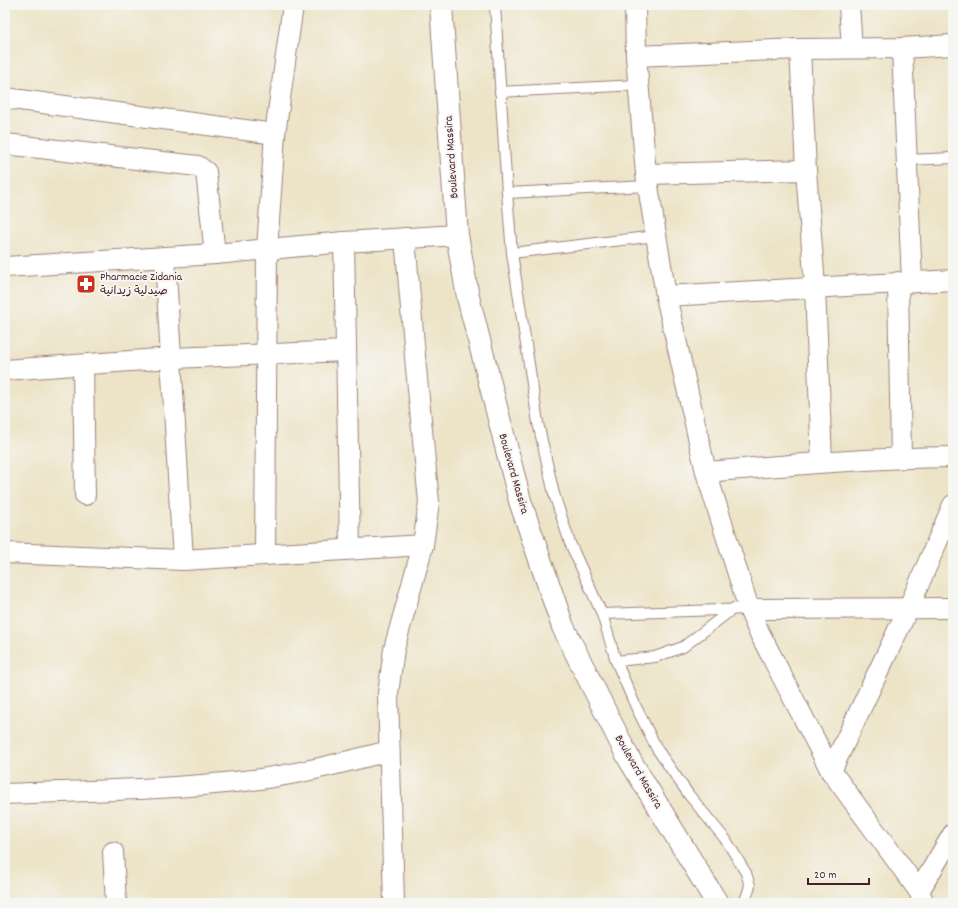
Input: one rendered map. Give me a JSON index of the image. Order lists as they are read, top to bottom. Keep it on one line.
{"streets":{"main road":["Boulevard Massira"]},"places":{"pharmacy":["Pharmacie Zidania صيدلية زيدانية"]},"scale_bar":"20 m"}
